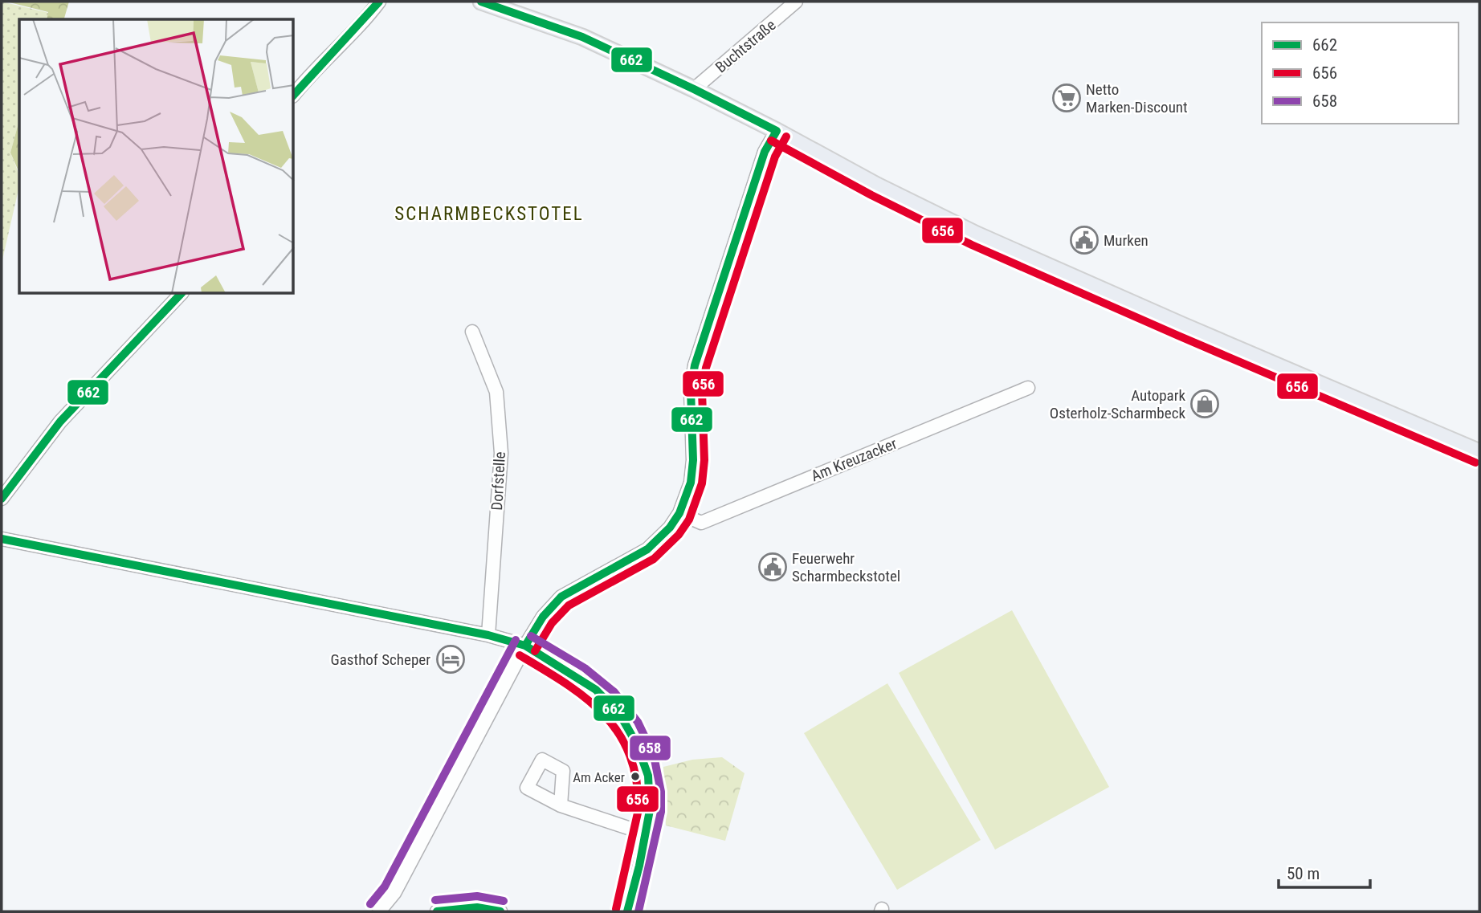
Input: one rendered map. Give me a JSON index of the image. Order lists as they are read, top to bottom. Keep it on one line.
{"streets":{"street":["Buchtstraße","Am Kreuzacker","Dorfstelle"]},"districts":["SCHARMBECKSTOTEL"],"places":{"supermarket":["Netto Marken-Discount"],"public building":["Murken","Feuerwehr Scharmbeckstotel"],"shop":["Autopark Osterholz-Scharmbeck"],"hotel":["Gasthof Scheper"],"other":["Am Acker"]},"lines":["transit line 662","transit line 656","transit line 658"],"legend":["662","656","658"],"scale_bar":"50 m"}
